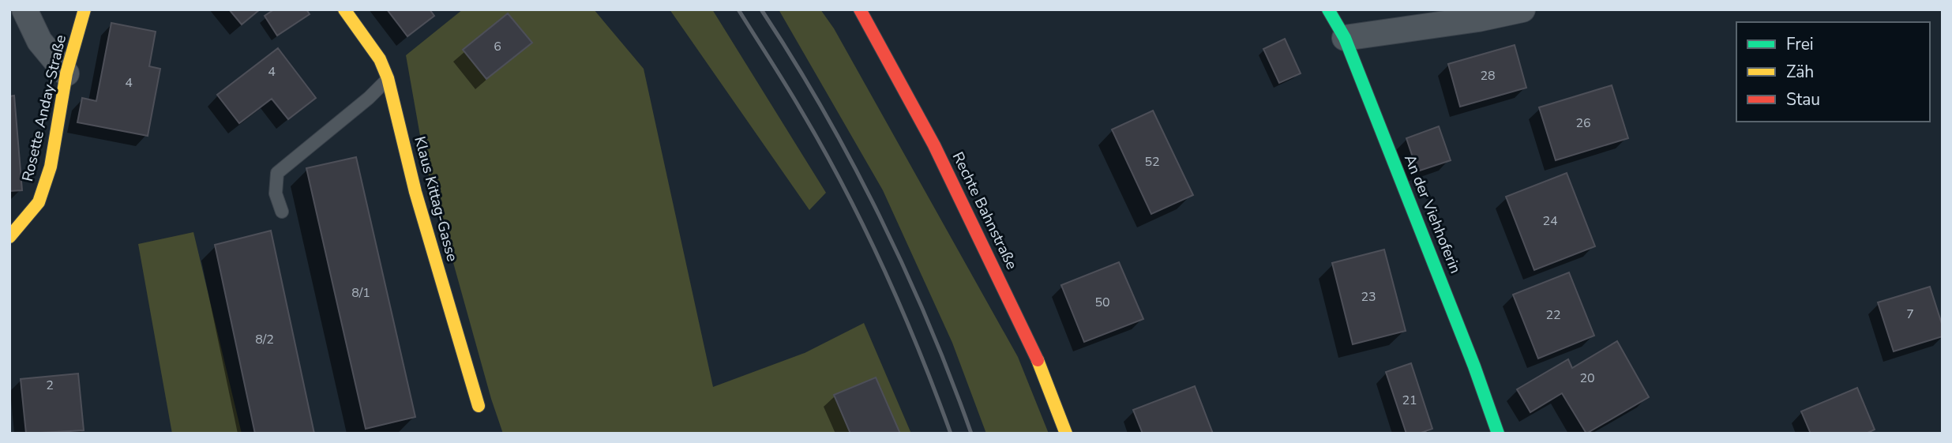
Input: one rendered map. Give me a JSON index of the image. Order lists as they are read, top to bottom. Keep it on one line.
{"streets":{"street":["Rosette Anday-Straße","Klaus Kittag-Gasse","Rechte Bahnstraße","An der Viehhoferin"]},"house_numbers":["6","4","28","4","26","52","24","8/1","23","50","7","22","8/2","20","2","21"],"legend":["Frei","Zäh","Stau"]}
